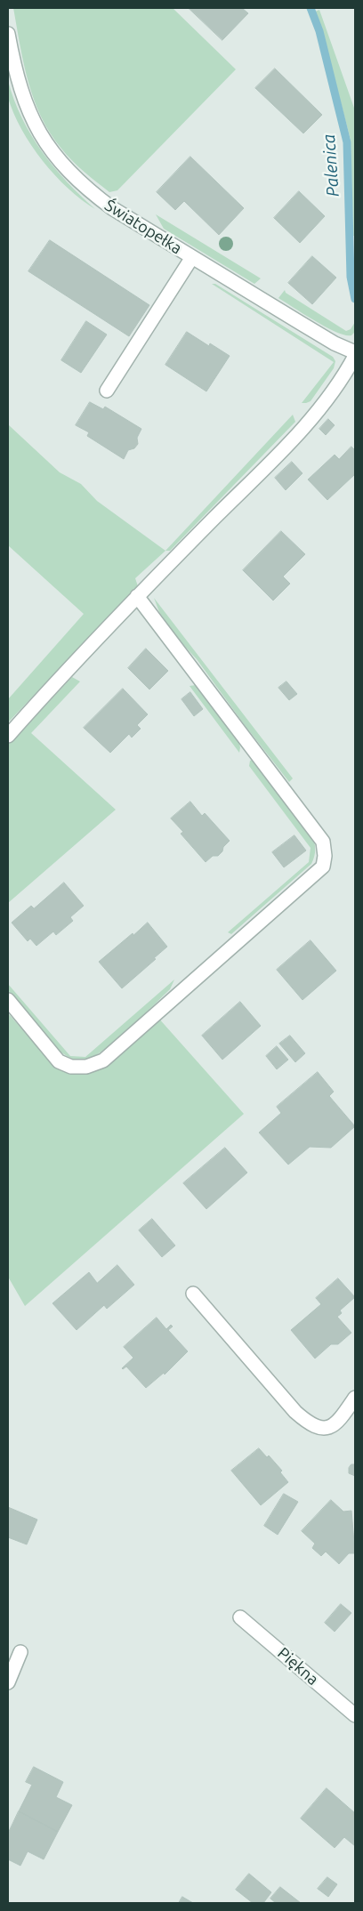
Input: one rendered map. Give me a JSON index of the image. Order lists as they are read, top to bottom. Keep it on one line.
{"streets":{"street":["Światopełka","Piękna"]},"water":["Palenica"]}
